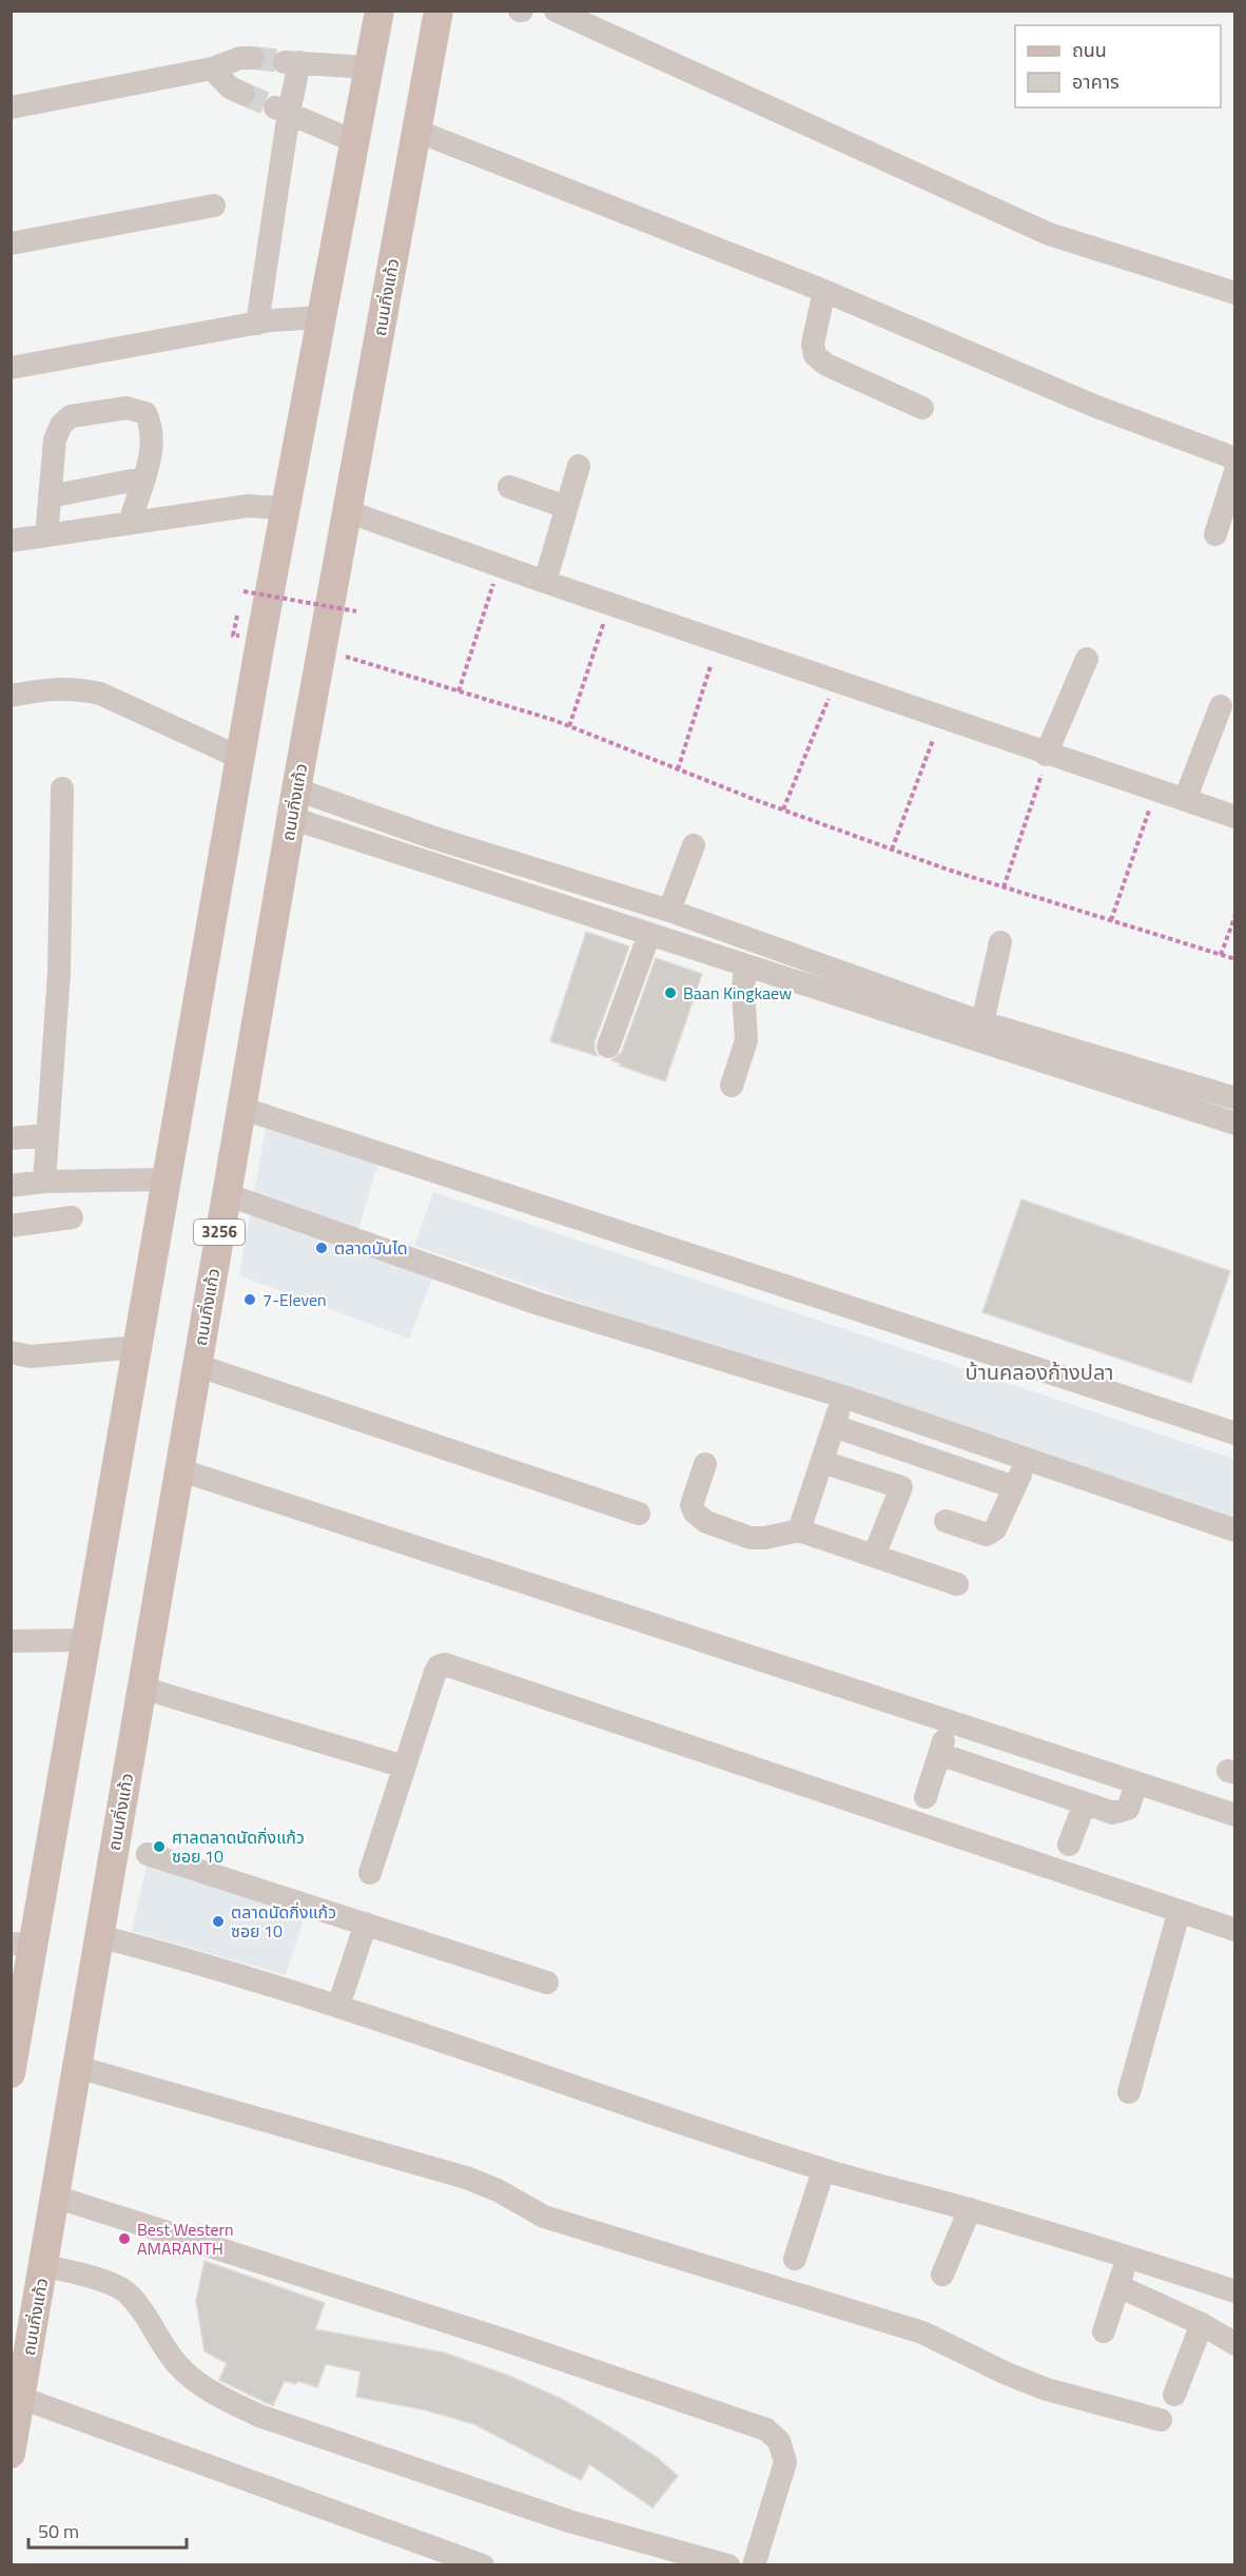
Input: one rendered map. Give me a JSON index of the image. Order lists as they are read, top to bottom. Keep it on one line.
{"streets":{"main road":["ถนนกิ่งแก้ว","3256"]},"districts":["บ้านคลองก้างปลา"],"places":["Baan Kingkaew","ตลาดบันได","7-Eleven","ศาลตลาดนัดกิ่งแก้ว ซอย 10","ตลาดนัดกิ่งแก้ว ซอย 10","Best Western AMARANTH"],"legend":["ถนน","อาคาร"],"scale_bar":"50 m"}
